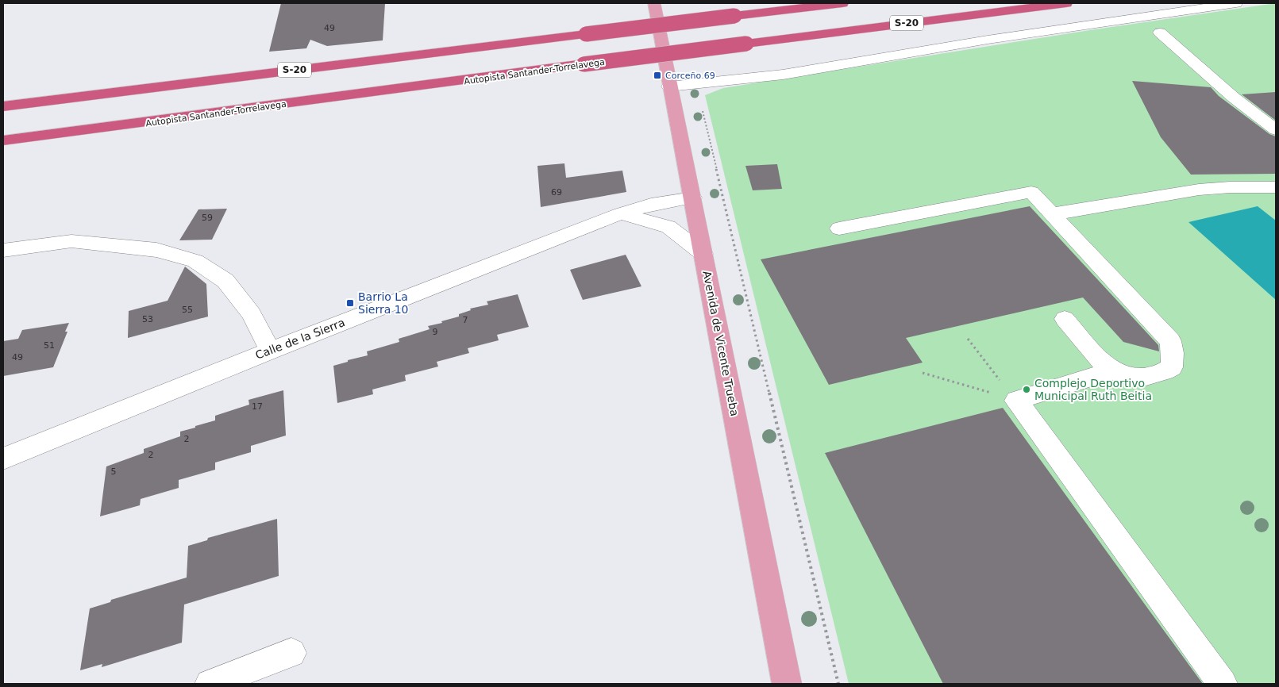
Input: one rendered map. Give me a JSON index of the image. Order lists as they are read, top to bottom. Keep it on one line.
{"streets":{"highway":["S-20","Autopista Santander-Torrelavega"],"main road":["Avenida de Vicente Trueba"],"street":["Calle de la Sierra"]},"crossings":[["Calle de la Sierra","Avenida de Vicente Trueba"]],"places":{"transit":["Corceño 69","Barrio La Sierra 10"],"other":["Complejo Deportivo Municipal Ruth Beitia"]},"house_numbers":["49","69","59","55","53","7","9","51","49","17","2","2","5"]}
